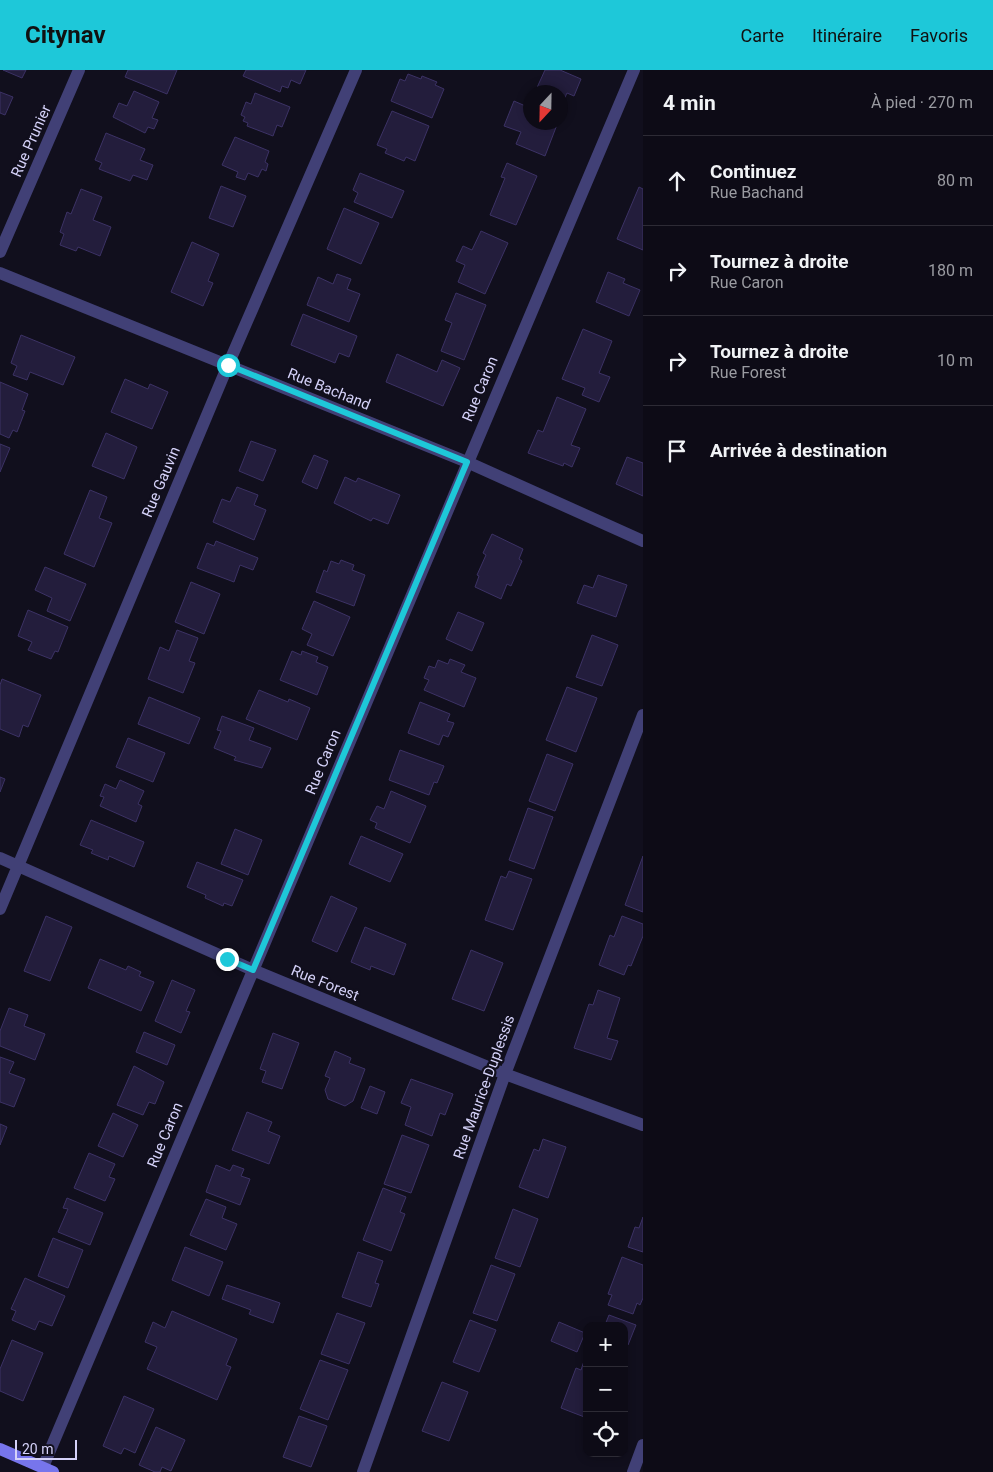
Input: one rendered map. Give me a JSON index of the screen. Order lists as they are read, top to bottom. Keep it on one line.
{"streets":{"street":["Rue Prunier","Rue Bachand","Rue Caron","Rue Gauvin","Rue Forest","Rue Maurice-Duplessis"]},"crossings":[["Rue Bachand","Rue Caron"],["Rue Bachand","Rue Gauvin"],["Rue Caron","Rue Forest"],["Rue Gauvin","Rue Forest"],["Rue Forest","Rue Maurice-Duplessis"]],"scale_bar":"20 m","north":"bottom","page":{"header":"Citynav","nav":["Carte","Itinéraire","Favoris"],"heading":["4 min","À pied · 270 m"],"list":[["Continuez","Rue Bachand","80 m"],["Tournez à droite","Rue Caron","180 m"],["Tournez à droite","Rue Forest","10 m"],"Arrivée à destination"],"map_buttons":["+","−"],"scale":"20 m"}}
